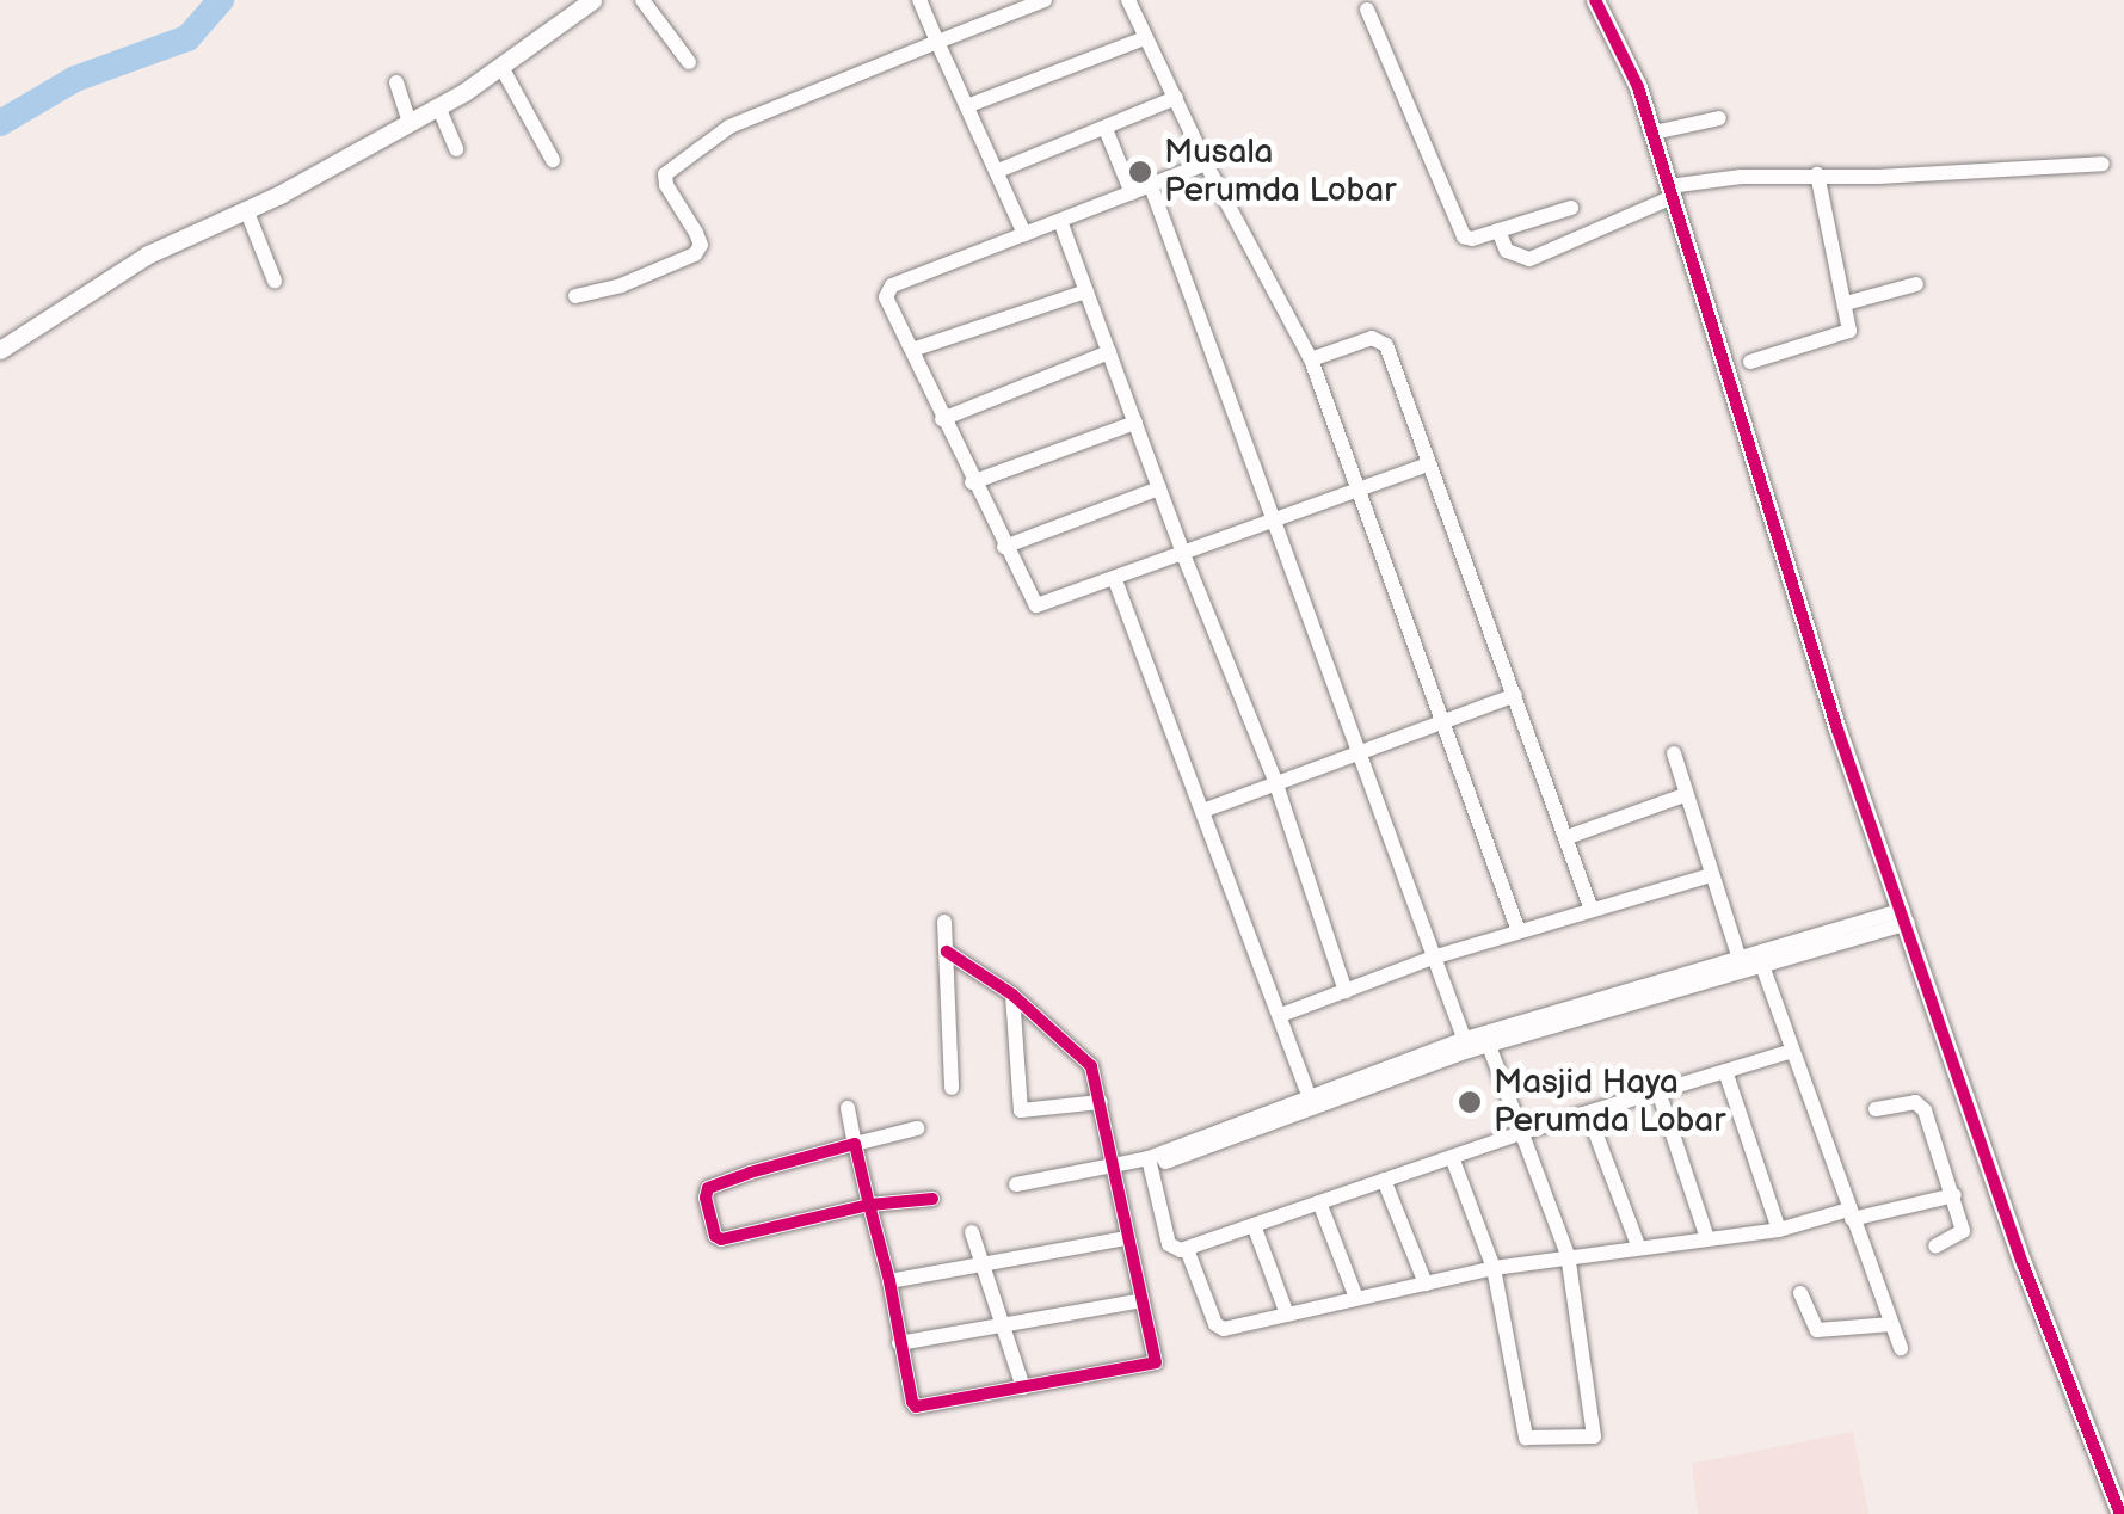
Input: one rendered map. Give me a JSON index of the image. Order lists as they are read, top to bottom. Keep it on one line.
{"places":["Musala Perumda Lobar","Masjid Haya Perumda Lobar"]}
